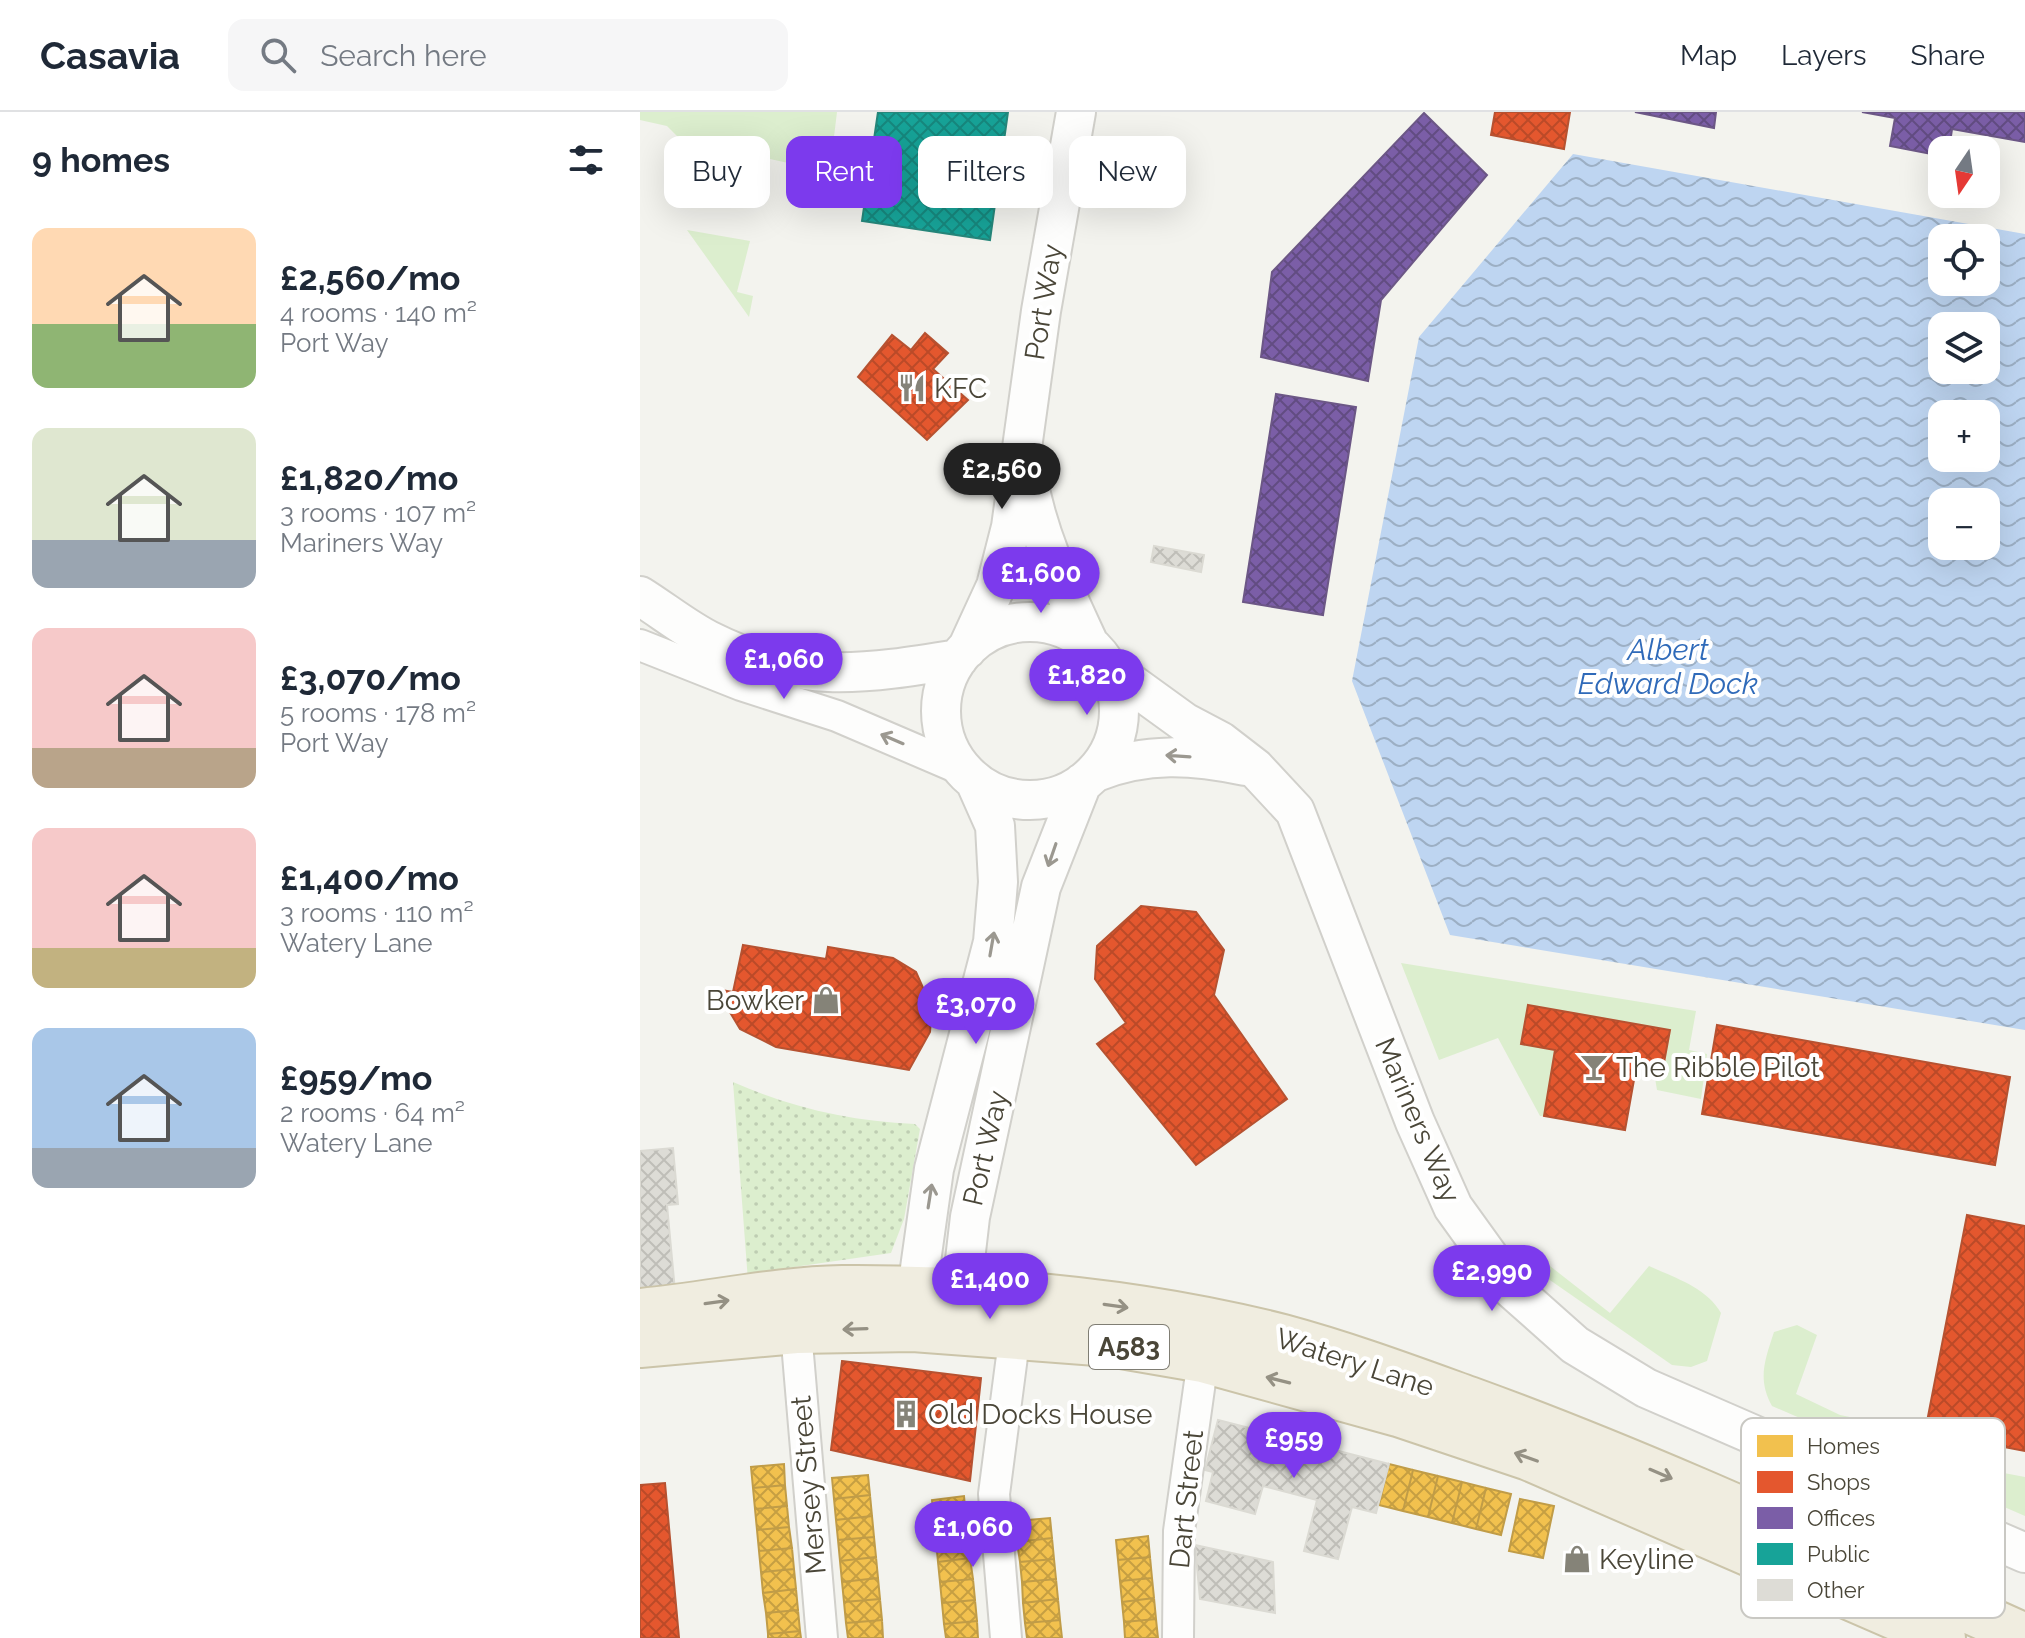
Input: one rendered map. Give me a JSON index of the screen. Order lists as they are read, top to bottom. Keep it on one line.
{"streets":{"highway":["A583","Watery Lane"],"street":["Port Way","Mariners Way","Mersey Street","Dart Street"]},"crossings":[["Port Way","Mariners Way"],["Port Way","Watery Lane"],["Watery Lane","Mersey Street"],["Watery Lane","Dart Street"]],"water":["Albert Edward Dock"],"places":{"restaurant":["KFC"],"shop":["Bowker","Keyline"],"bar":["The Ribble Pilot"],"building":["Old Docks House"]},"legend":["Homes","Shops","Offices","Public","Other"],"north":"bottom","page":{"header":"Casavia","search":"Search here","nav":["Map","Layers","Share"],"heading":"9 homes","map_buttons":["+","−"],"chip":["Buy","Rent","Filters","New"],"list":[{"name":"£2,560/mo","note":"4 rooms · 140 m² · Port Way"},{"name":"£1,820/mo","note":"3 rooms · 107 m² · Mariners Way"},{"name":"£3,070/mo","note":"5 rooms · 178 m² · Port Way"},{"name":"£1,400/mo","note":"3 rooms · 110 m² · Watery Lane"},{"name":"£959/mo","note":"2 rooms · 64 m² · Watery Lane"}],"price":["£2,560","£1,600","£1,060","£1,820","£3,070","£2,990","£1,400","£959","£1,060"]}}
